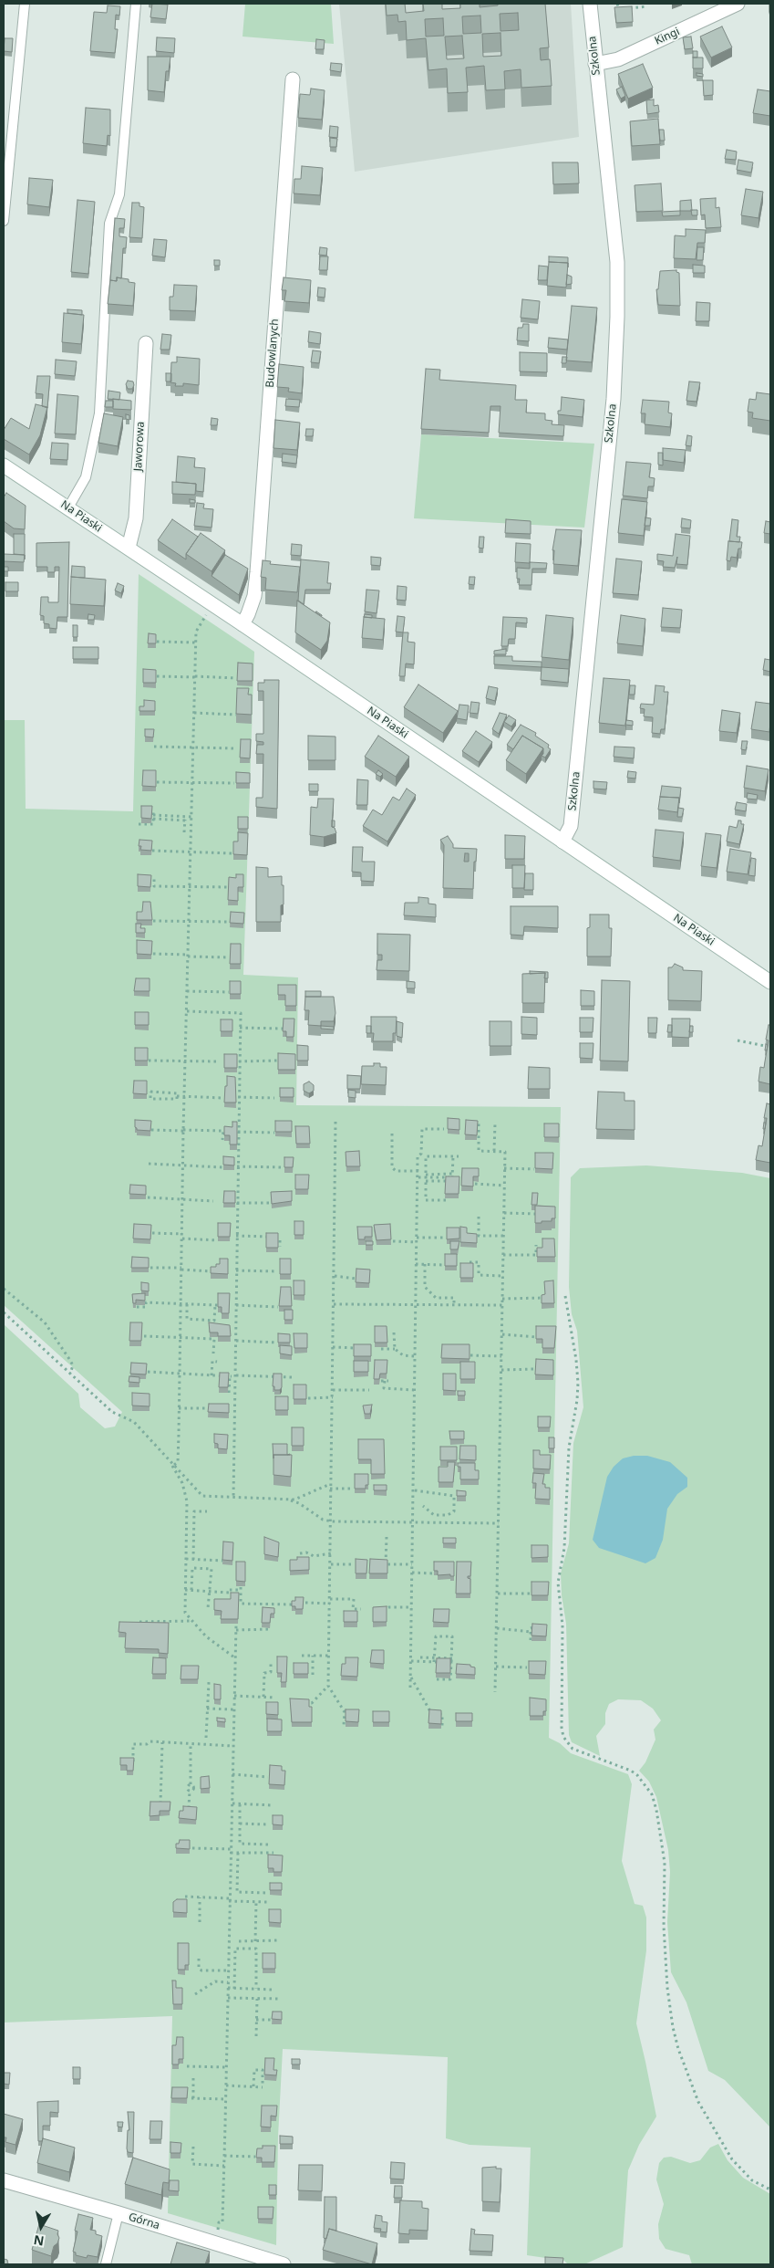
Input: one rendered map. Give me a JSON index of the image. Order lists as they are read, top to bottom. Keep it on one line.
{"streets":{"street":["Kingi","Szkolna","Budowlanych","Jaworowa","Na Piaski","Górna"]},"crossings":[["Kingi","Szkolna"],["Szkolna","Na Piaski"],["Budowlanych","Na Piaski"],["Jaworowa","Na Piaski"]],"north":"bottom"}
